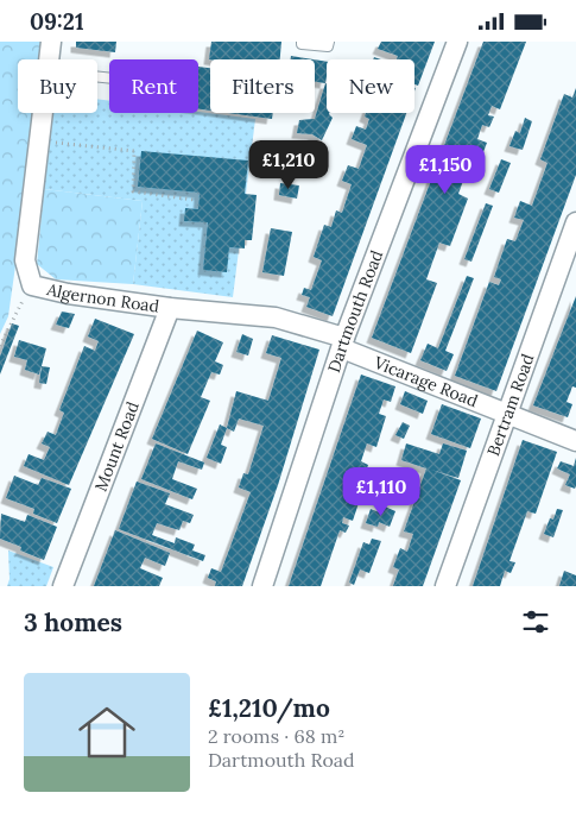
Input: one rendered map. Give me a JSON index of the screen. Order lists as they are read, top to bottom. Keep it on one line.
{"streets":{"street":["Algernon Road","Dartmouth Road","Vicarage Road","Bertram Road","Mount Road"]},"crossings":[["Algernon Road","Dartmouth Road"],["Algernon Road","Vicarage Road"],["Algernon Road","Mount Road"],["Dartmouth Road","Vicarage Road"],["Vicarage Road","Bertram Road"]],"page":{"status":"09:21","chip":["Buy","Rent","Filters","New"],"price":["£1,210","£1,150","£1,110"],"heading":"3 homes","list":[{"name":"£1,210/mo","note":"2 rooms · 68 m² · Dartmouth Road"}]}}
